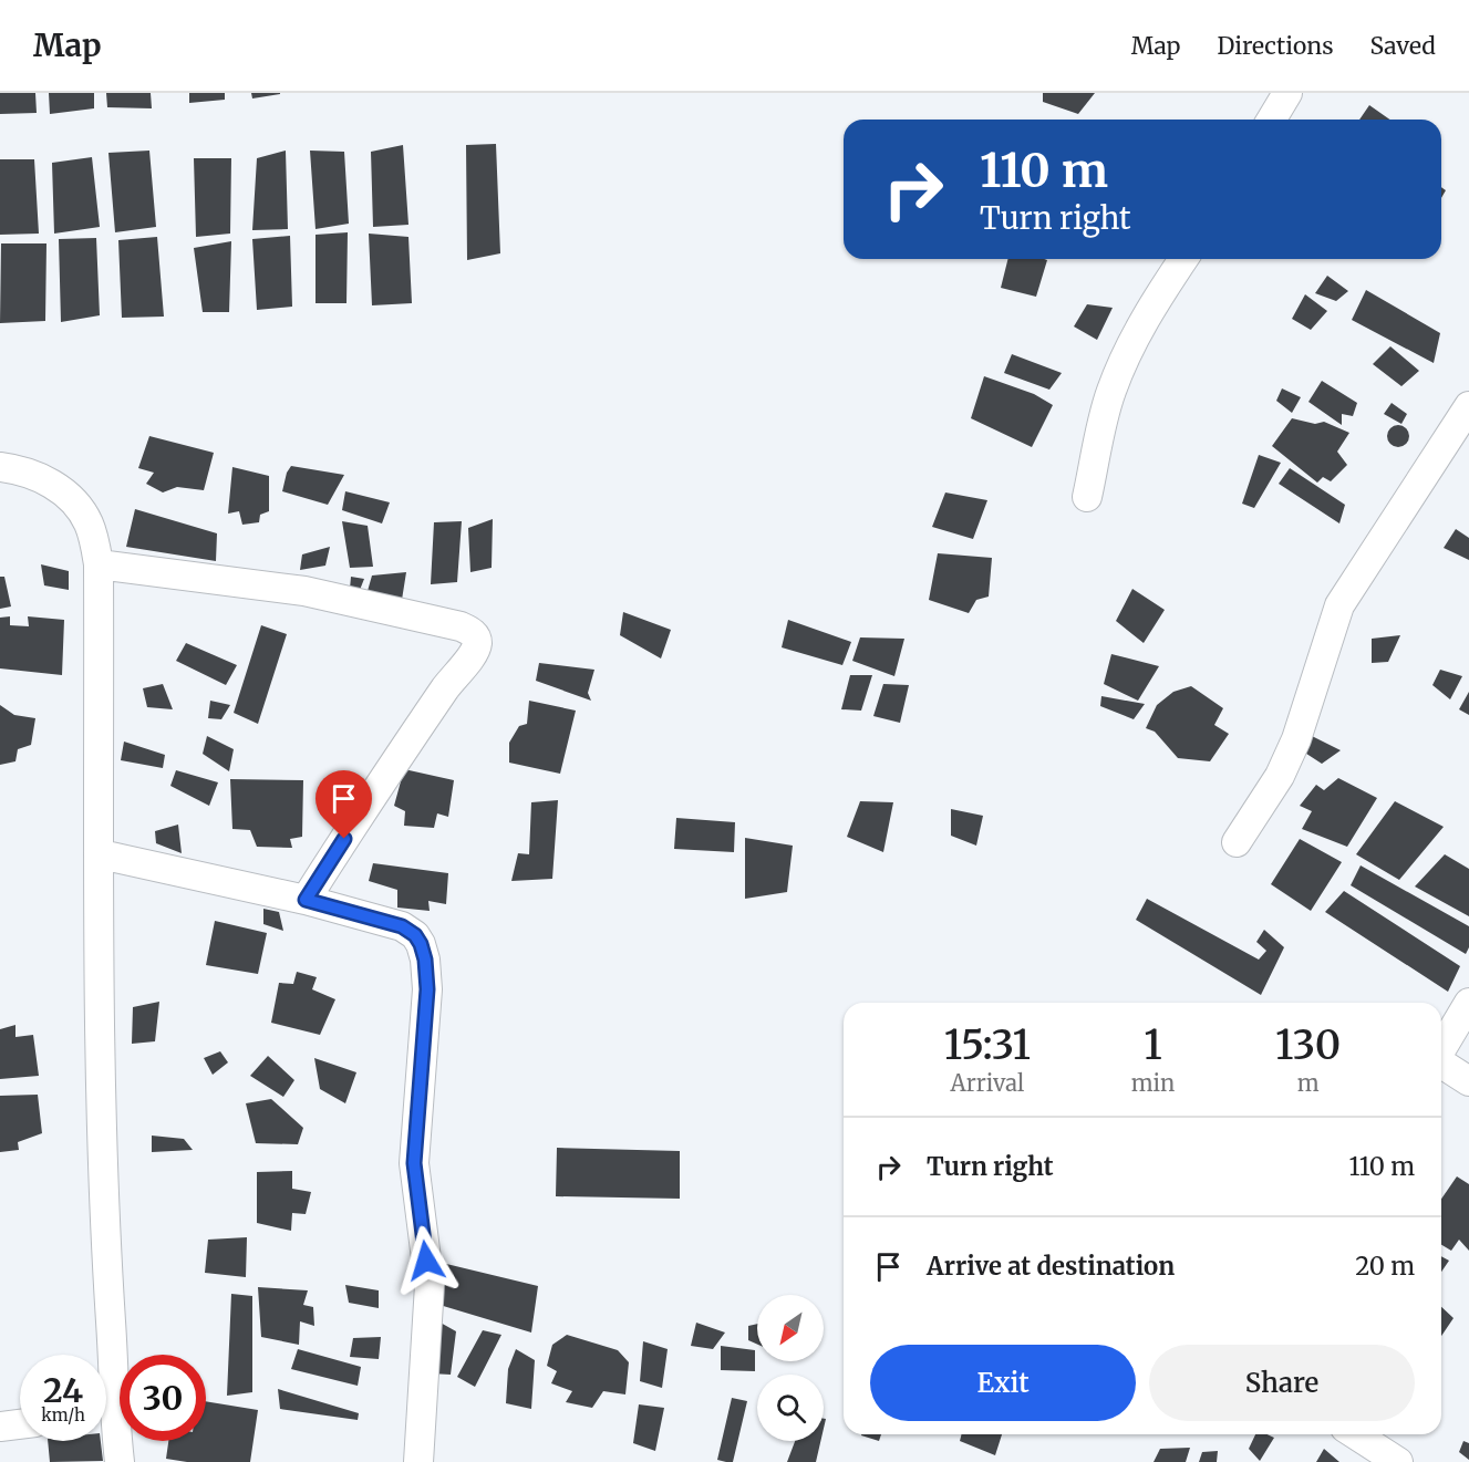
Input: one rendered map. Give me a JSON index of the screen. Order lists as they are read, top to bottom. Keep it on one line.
{"north":"bottom left","page":{"header":"Map","nav":["Map","Directions","Saved"],"turn":["110 m","Turn right"],"eta":["15:31","Arrival","1","min","130","m"],"list":[{"name":"Turn right","value":"110 m"},{"name":"Arrive at destination","value":"20 m"}],"buttons":["Exit","Share"],"speed":"24 km/h","limit":"30"}}
